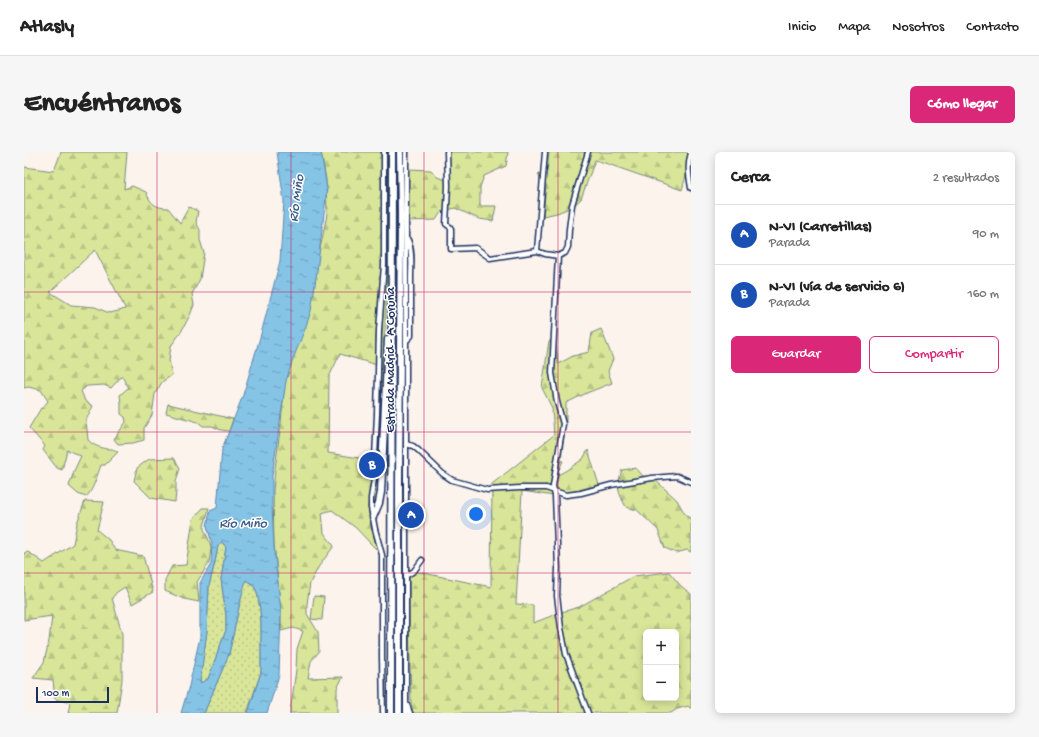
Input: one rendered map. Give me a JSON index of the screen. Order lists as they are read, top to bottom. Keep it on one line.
{"streets":{"highway":["Estrada Madrid - A Coruña"]},"water":["Río Miño"],"scale_bar":"100 m","page":{"header":"Atlasly","nav":["Inicio","Mapa","Nosotros","Contacto"],"buttons":["Cómo llegar",["Guardar","Compartir"]],"title":"Encuéntranos","heading":["Cerca","2 resultados"],"list":[{"mark":"A","name":"N-VI (Carretillas)","note":"Parada","value":"90 m"},{"mark":"B","name":"N-VI (vía de servicio 6)","note":"Parada","value":"160 m"}],"pins":["B","A"],"map_buttons":["+","−"],"scale":"100 m"}}
